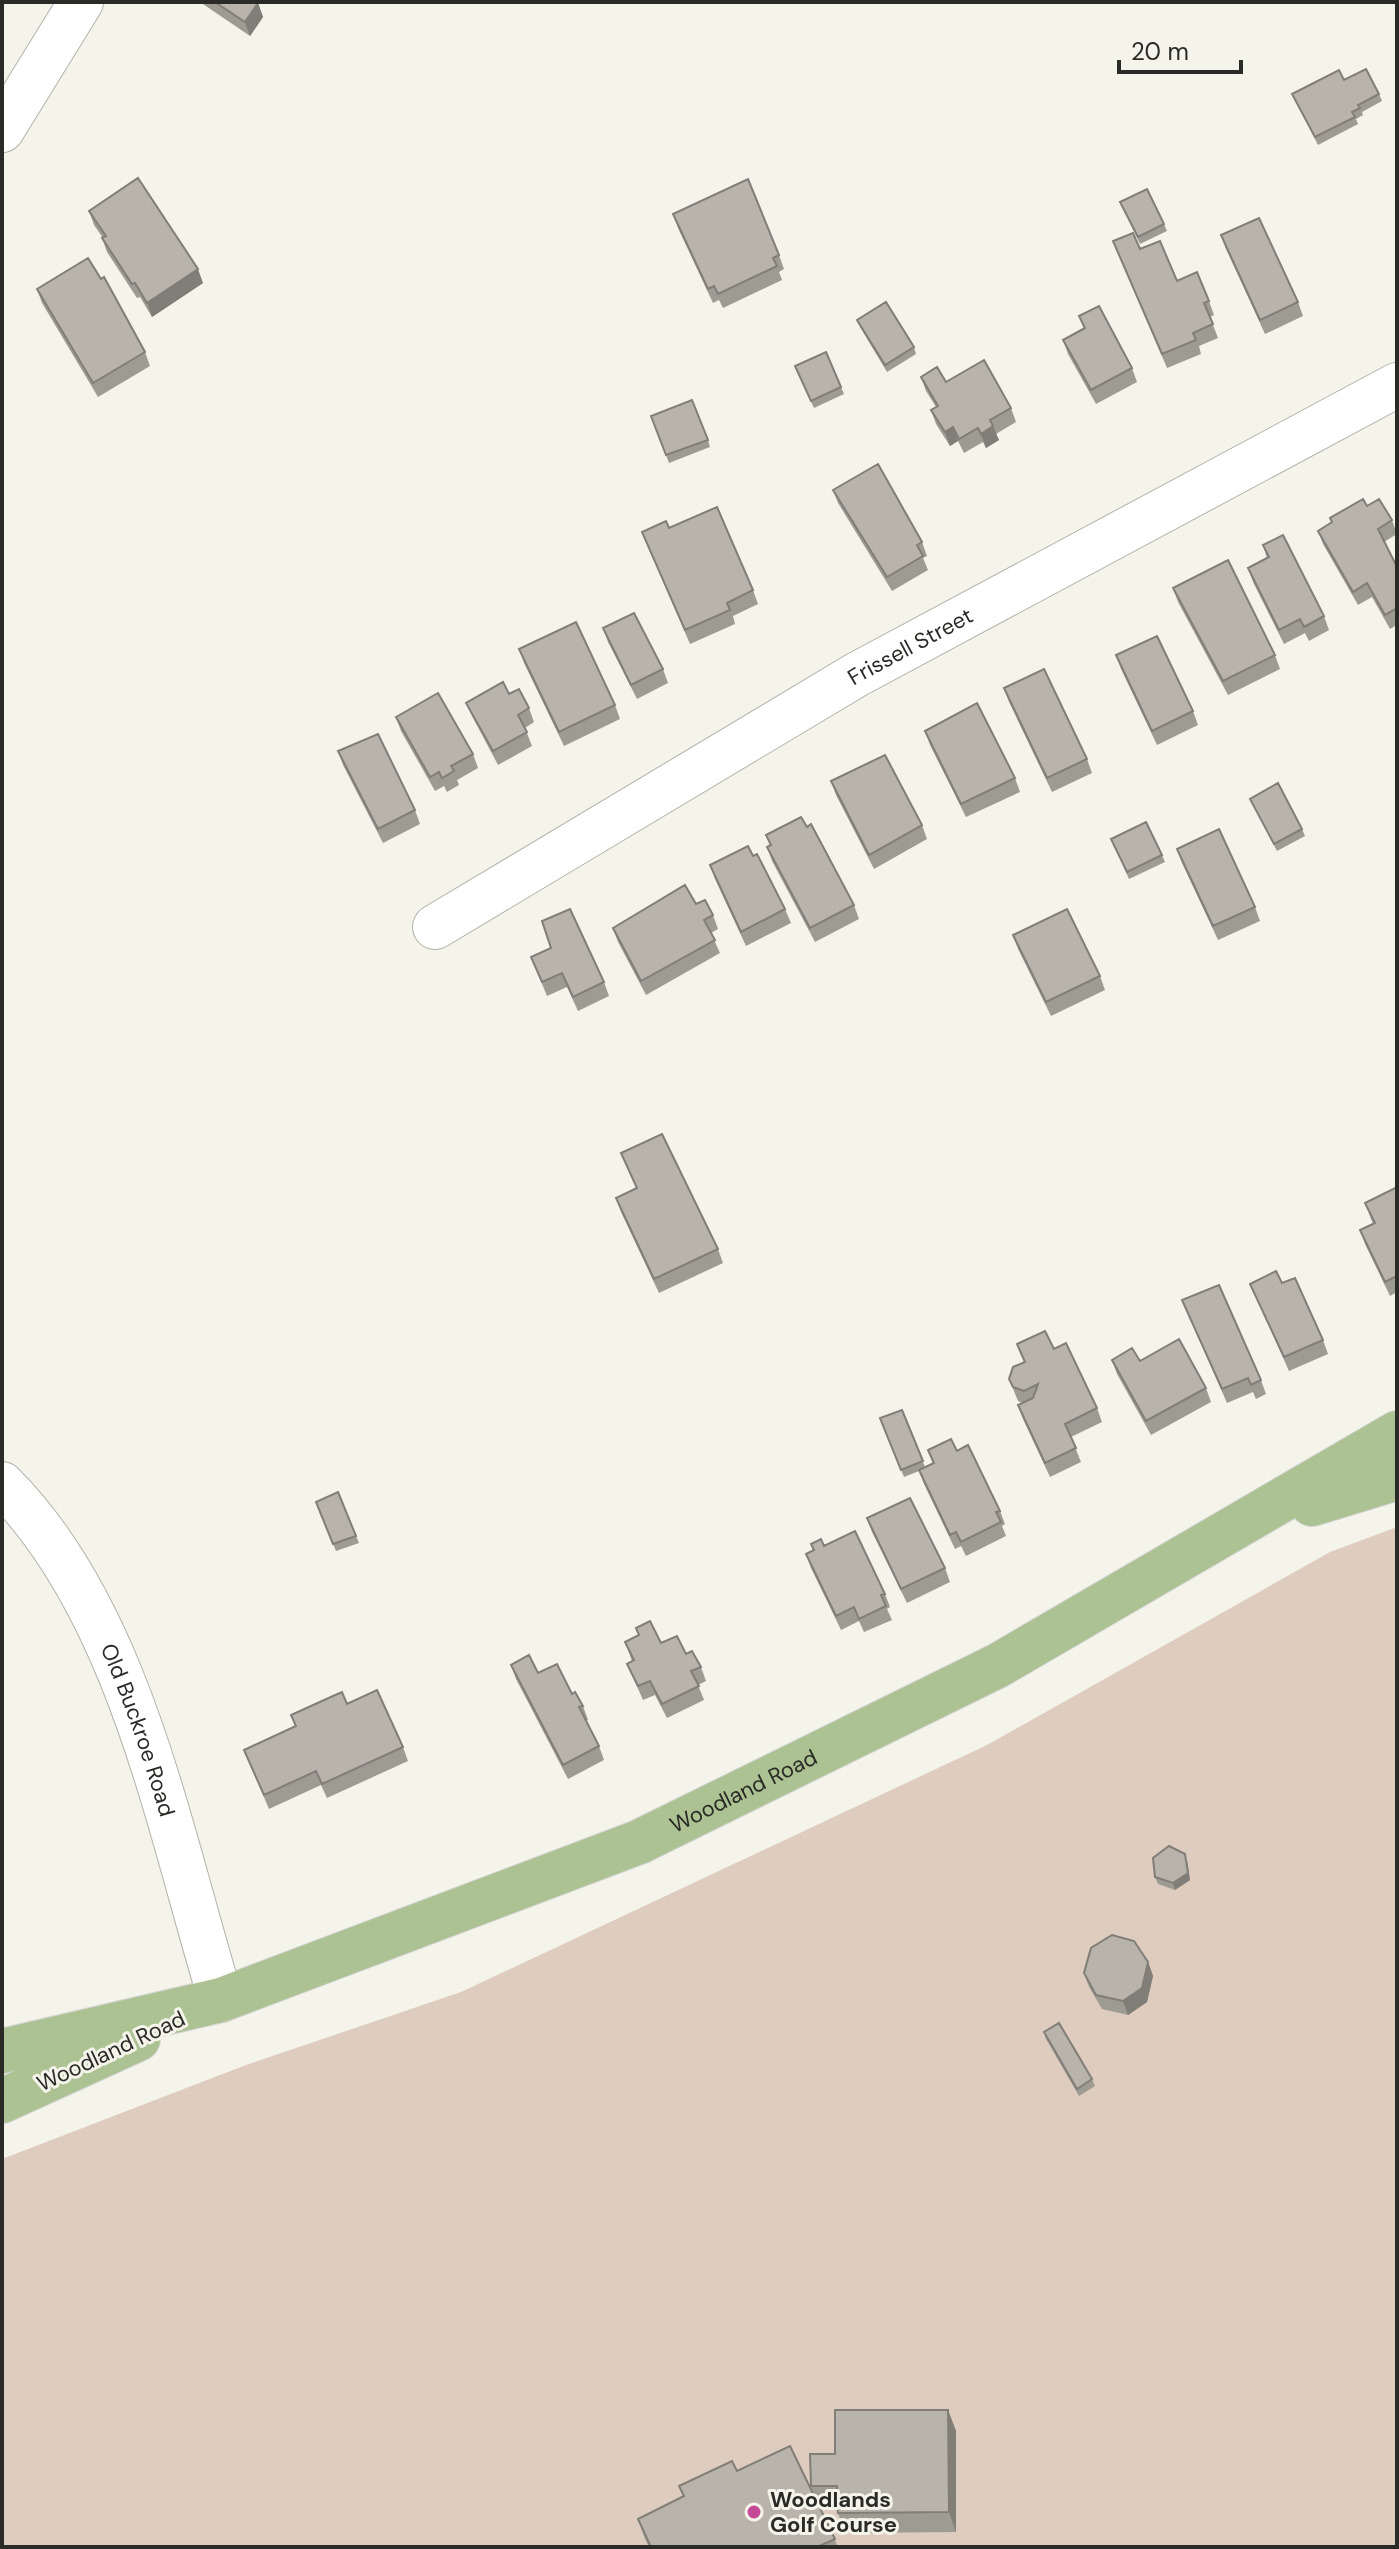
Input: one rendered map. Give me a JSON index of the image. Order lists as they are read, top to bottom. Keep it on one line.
{"streets":{"main road":["Woodland Road"],"street":["Frissell Street","Old Buckroe Road"]},"crossings":[["Old Buckroe Road","Woodland Road"]],"places":["Woodlands Golf Course"],"scale_bar":"20 m"}
